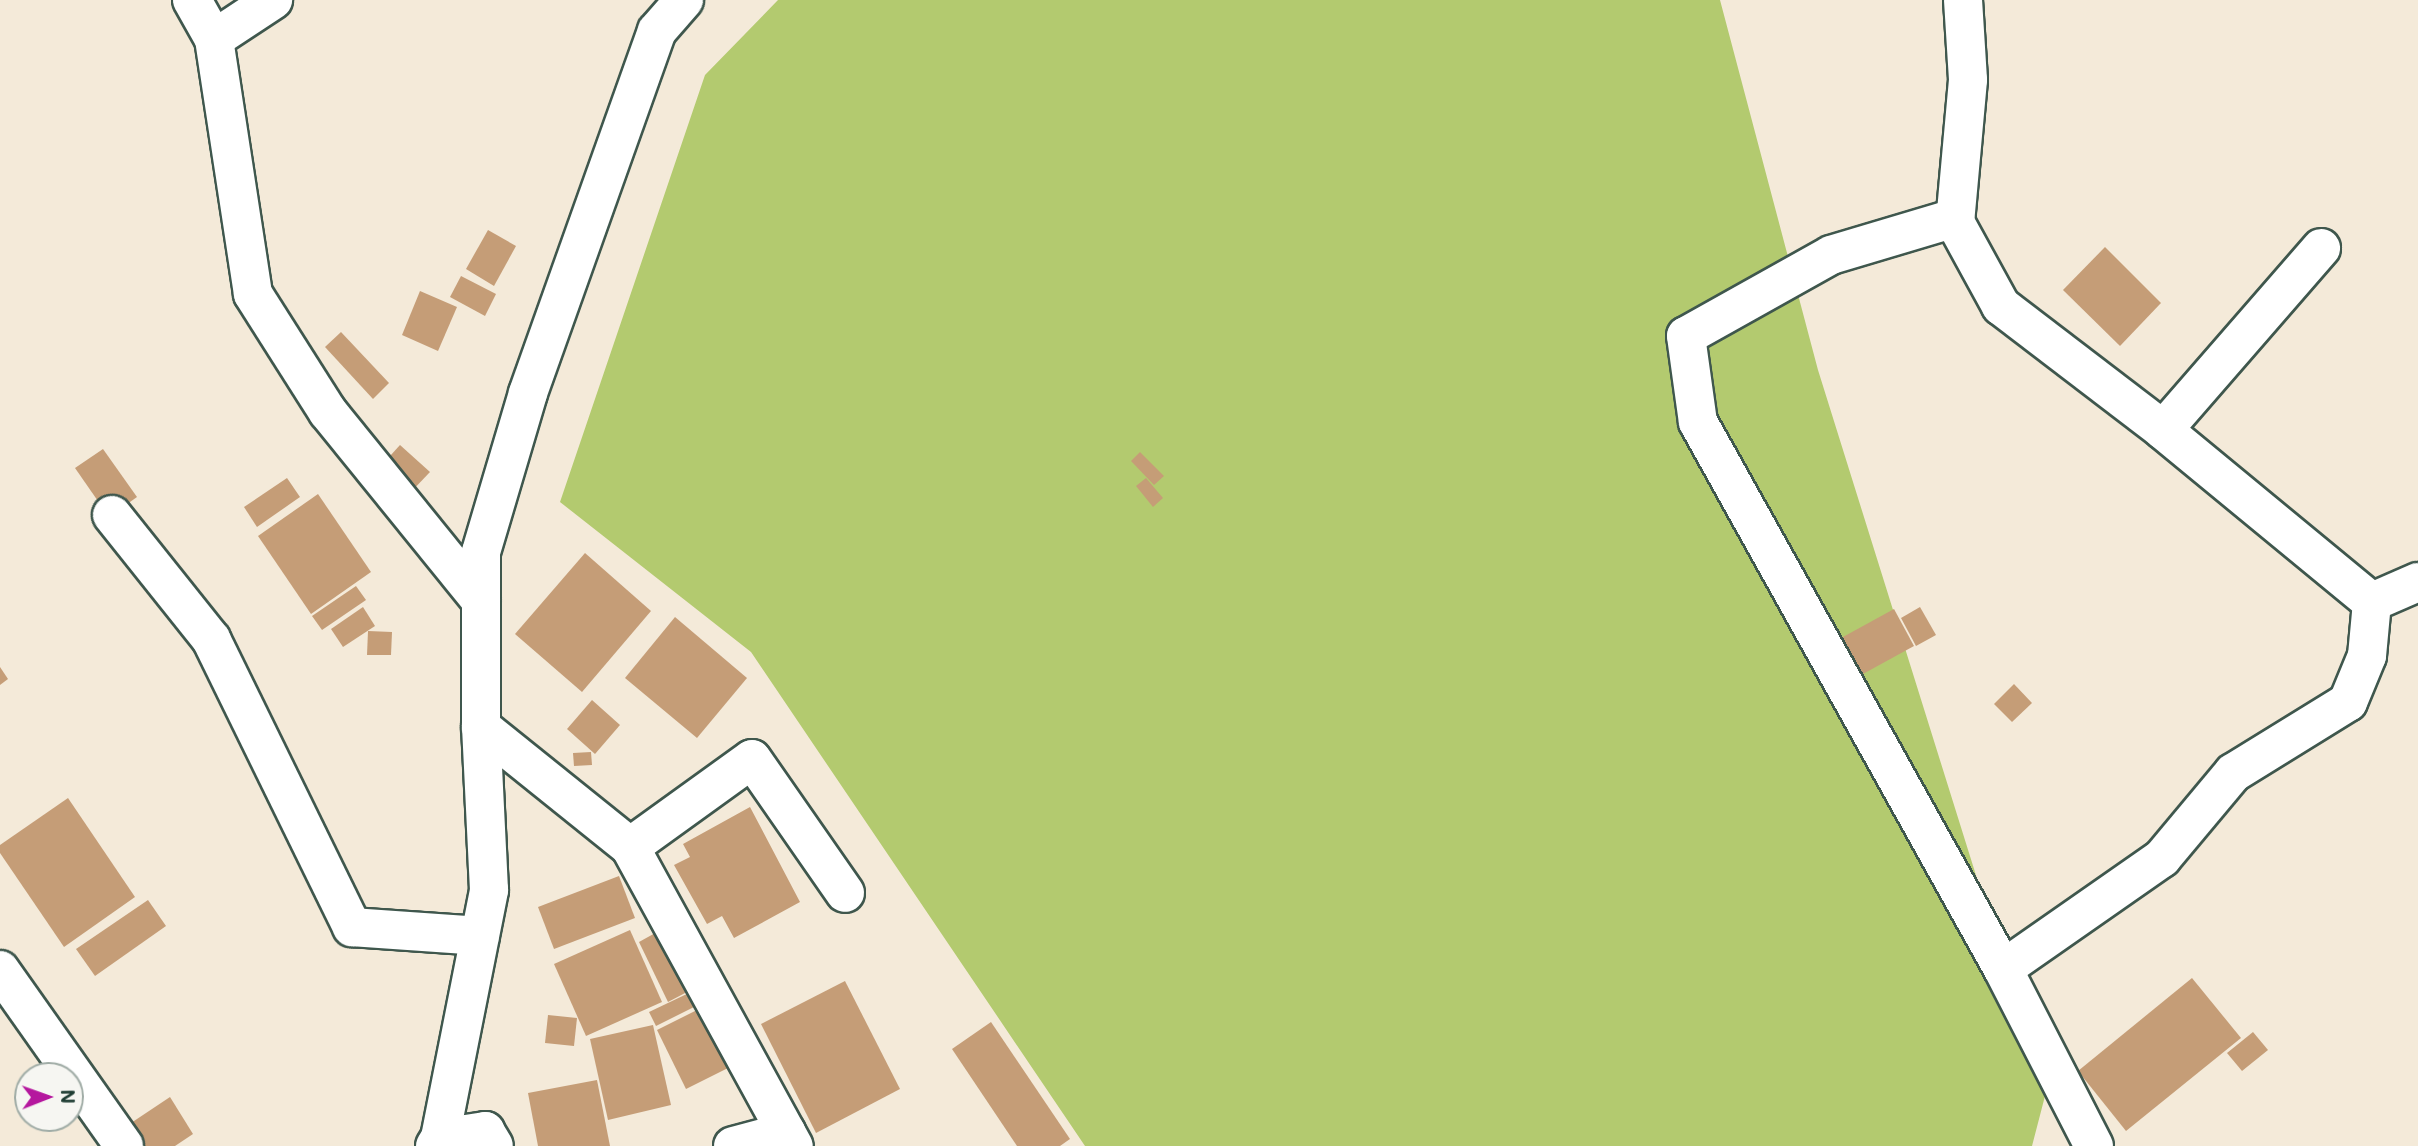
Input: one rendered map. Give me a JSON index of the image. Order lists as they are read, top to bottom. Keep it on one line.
{"north":"right"}
